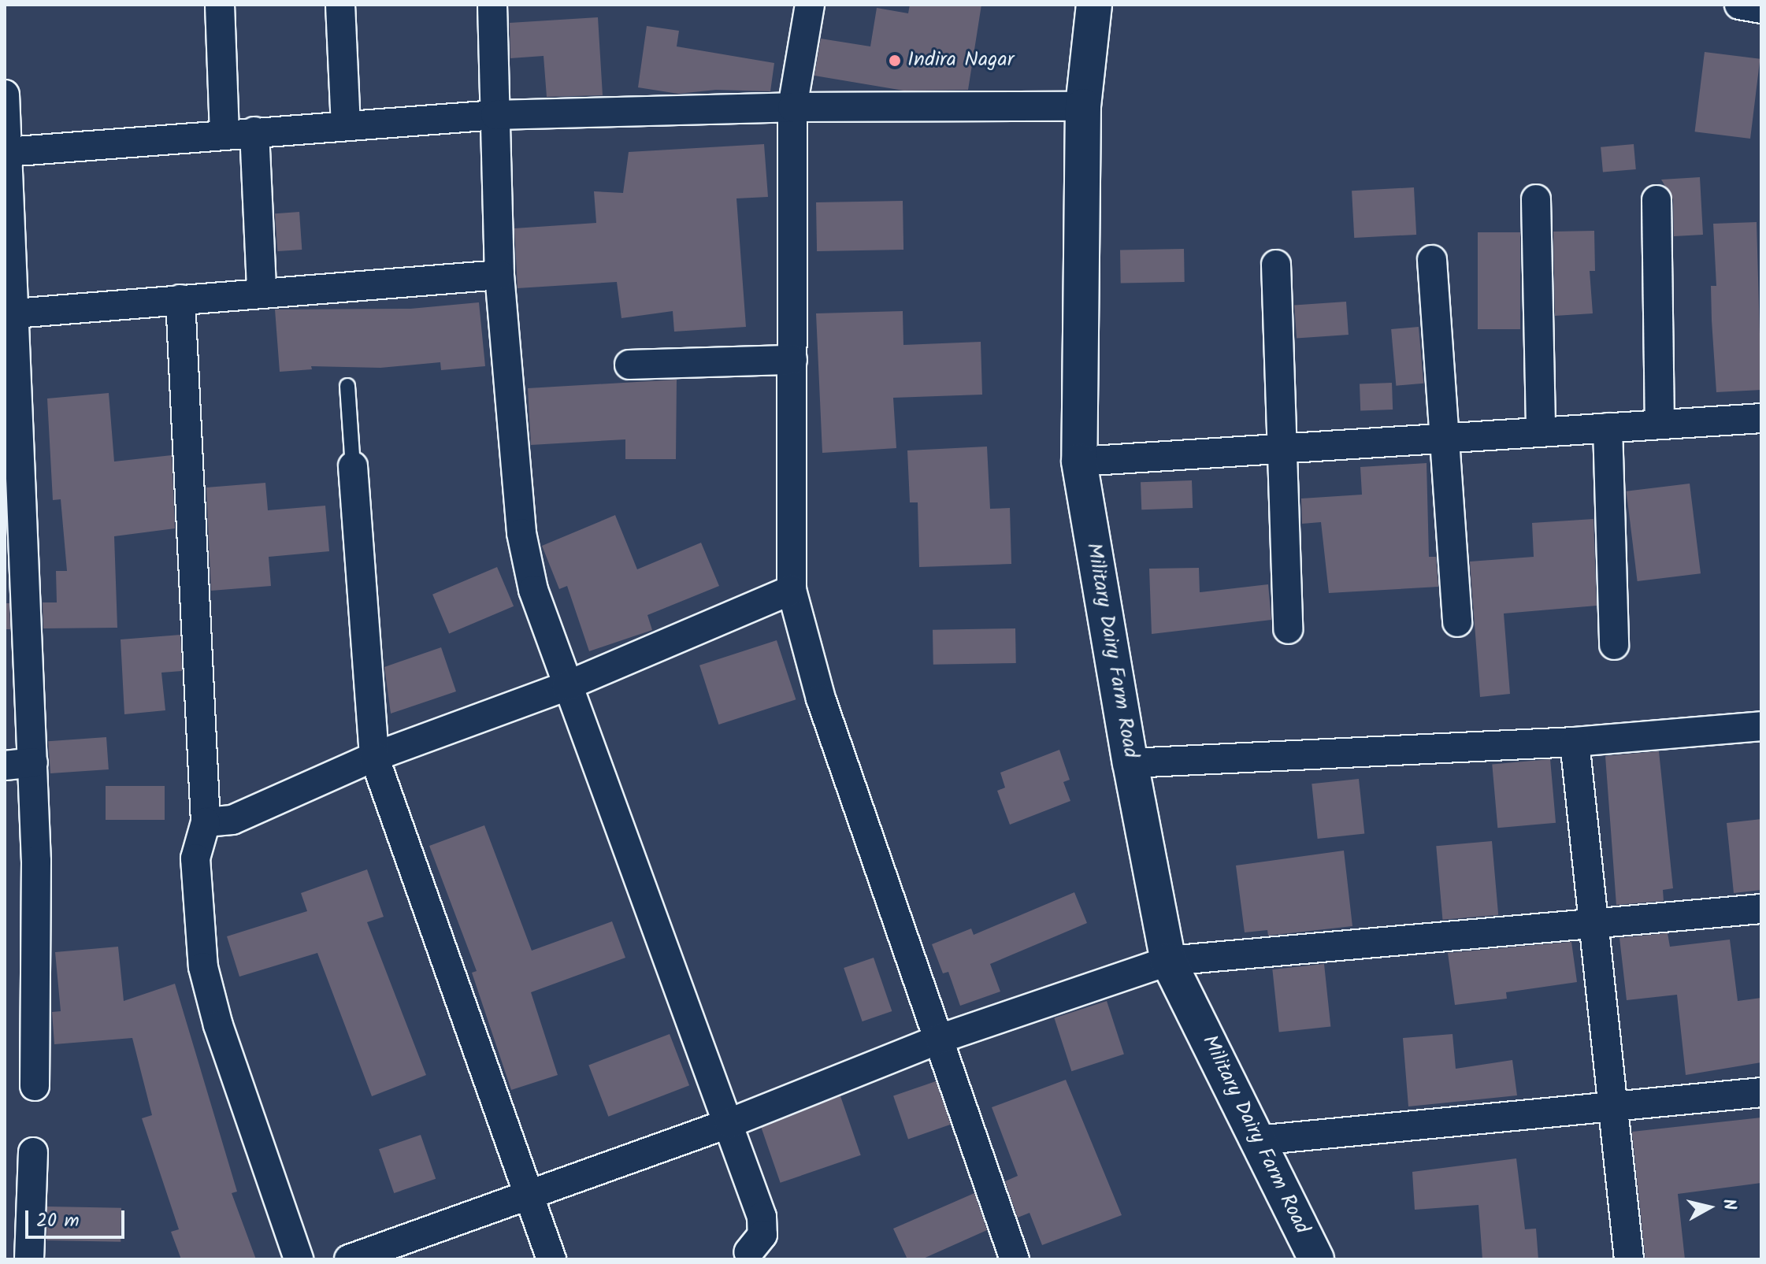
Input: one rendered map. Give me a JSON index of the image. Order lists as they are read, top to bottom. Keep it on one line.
{"streets":{"main road":["Military Dairy Farm Road"]},"places":["Indira Nagar"],"scale_bar":"20 m","north":"right"}
